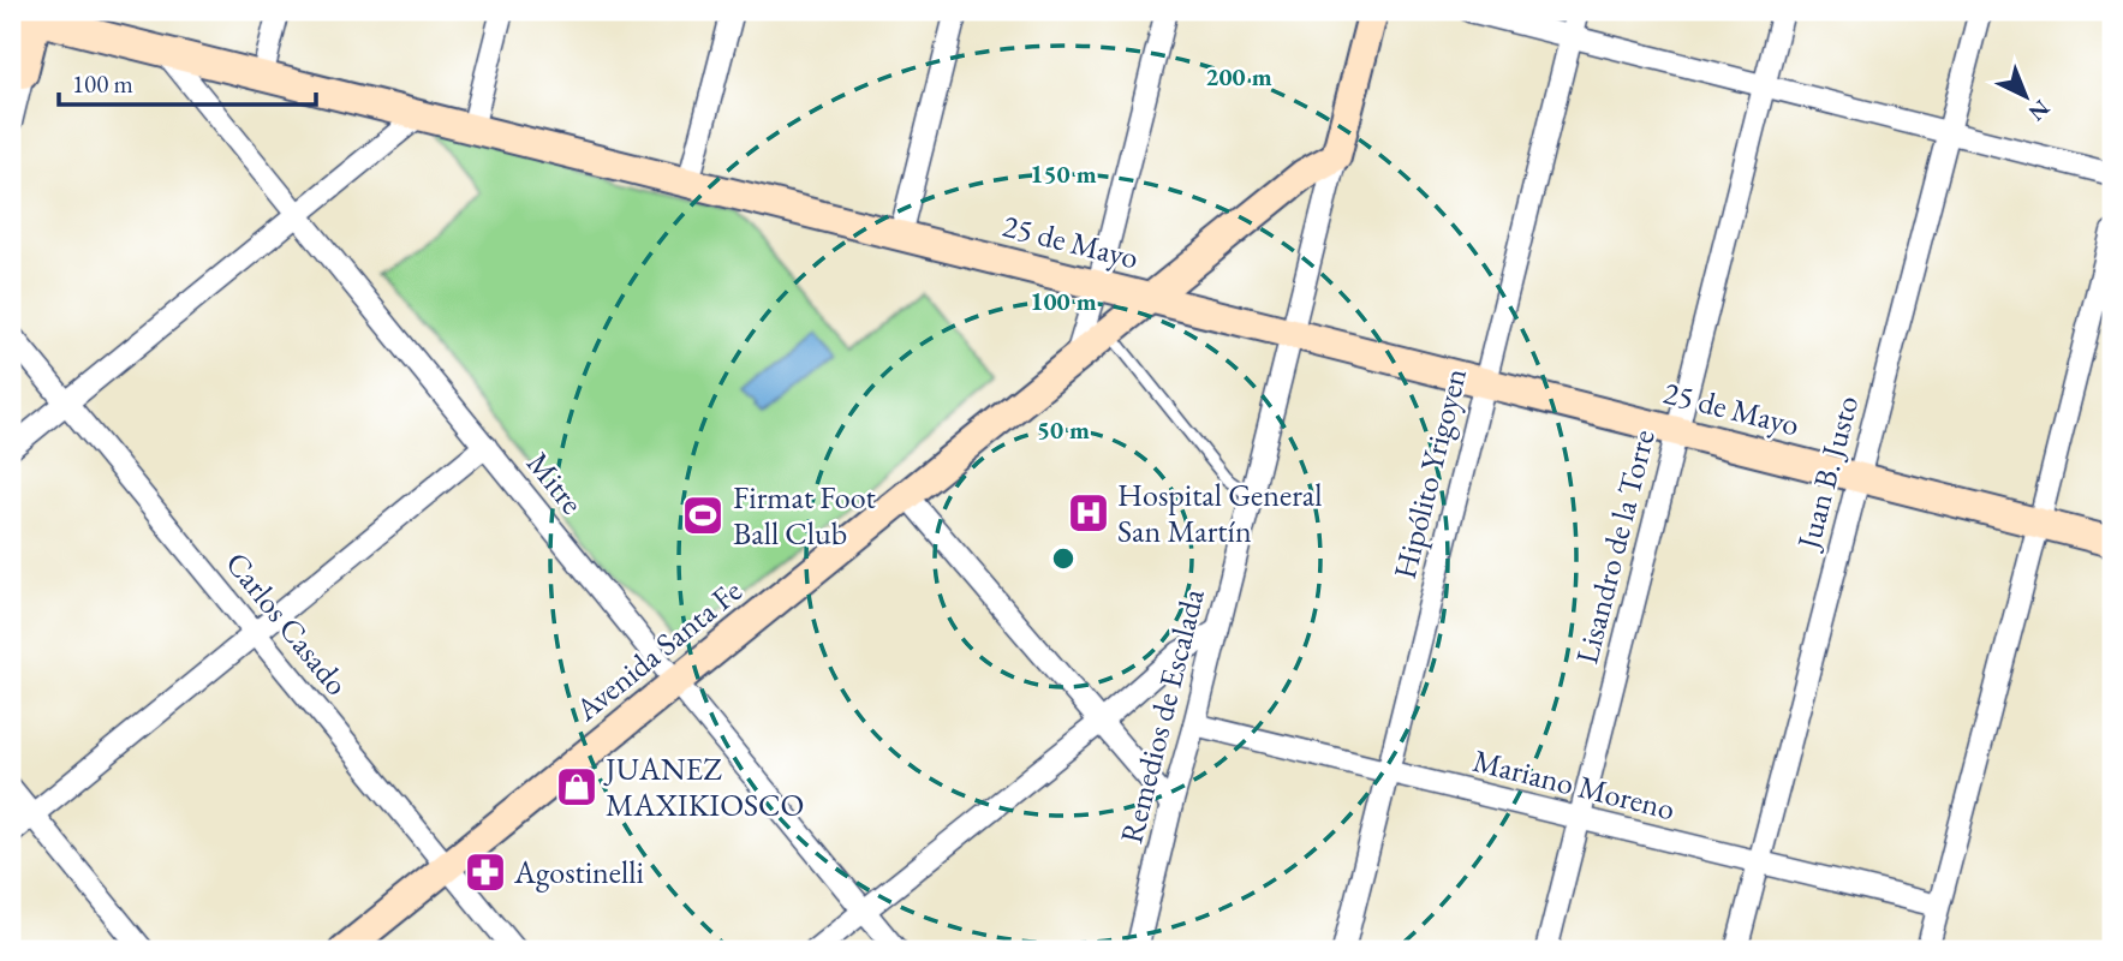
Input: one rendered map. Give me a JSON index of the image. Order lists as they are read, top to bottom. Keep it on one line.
{"streets":{"street":["25 de Mayo","Juan B. Justo","Hipólito Yrigoyen","Mitre","Lisandro de la Torre","Carlos Casado","Avenida Santa Fe","Remedios de Escalada","Mariano Moreno"]},"crossings":[["25 de Mayo","Juan B. Justo"],["25 de Mayo","Hipólito Yrigoyen"],["25 de Mayo","Mitre"],["25 de Mayo","Lisandro de la Torre"],["25 de Mayo","Avenida Santa Fe"],["25 de Mayo","Remedios de Escalada"],["Juan B. Justo","Mariano Moreno"],["Hipólito Yrigoyen","Mariano Moreno"],["Mitre","Avenida Santa Fe"],["Lisandro de la Torre","Mariano Moreno"],["Carlos Casado","Avenida Santa Fe"],["Avenida Santa Fe","Remedios de Escalada"],["Remedios de Escalada","Mariano Moreno"]],"places":{"hospital":["Hospital General San Martín"],"sports":["Firmat Foot Ball Club"],"shop":["JUANEZ MAXIKIOSCO"],"pharmacy":["Agostinelli"]},"scale_bar":"100 m","north":"bottom right","rings":["200 m","150 m","100 m","50 m"]}
